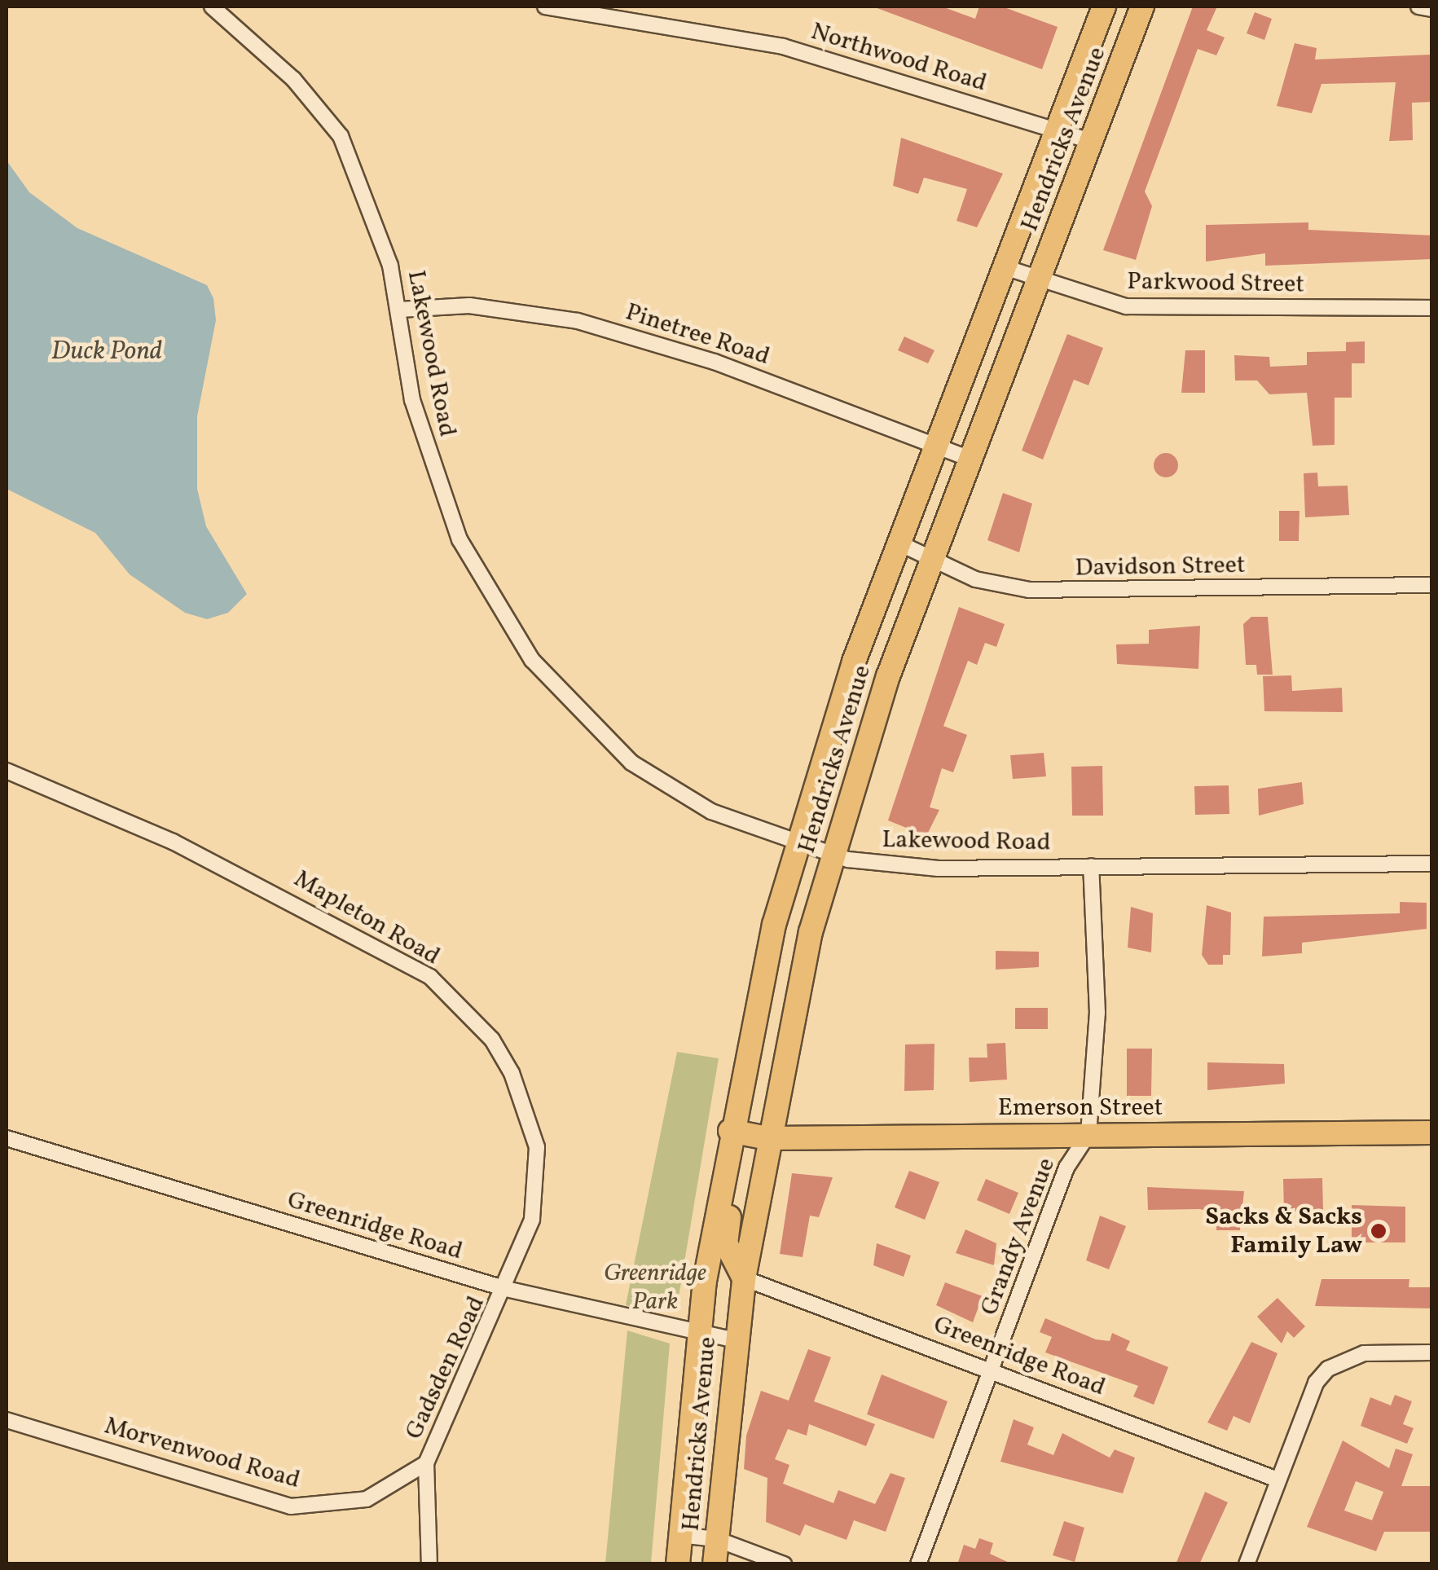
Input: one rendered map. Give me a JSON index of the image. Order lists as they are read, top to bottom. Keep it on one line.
{"streets":{"main road":["Hendricks Avenue","Emerson Street"],"street":["Northwood Road","Parkwood Street","Pinetree Road","Lakewood Road","Davidson Street","Mapleton Road","Greenridge Road","Grandy Avenue","Gadsden Road","Morvenwood Road"]},"crossings":[["Northwood Road","Hendricks Avenue"],["Hendricks Avenue","Parkwood Street"],["Hendricks Avenue","Pinetree Road"],["Hendricks Avenue","Lakewood Road"],["Hendricks Avenue","Davidson Street"],["Hendricks Avenue","Emerson Street"],["Hendricks Avenue","Greenridge Road"],["Pinetree Road","Lakewood Road"],["Lakewood Road","Grandy Avenue"],["Mapleton Road","Greenridge Road"],["Mapleton Road","Gadsden Road"],["Emerson Street","Grandy Avenue"],["Greenridge Road","Grandy Avenue"],["Greenridge Road","Gadsden Road"],["Gadsden Road","Morvenwood Road"]],"water":["Duck Pond"],"parks":["Greenridge Park"],"places":["Sacks & Sacks Family Law"]}
